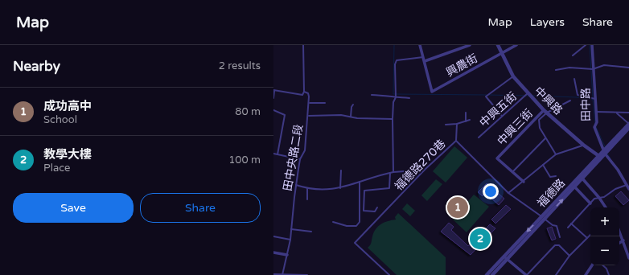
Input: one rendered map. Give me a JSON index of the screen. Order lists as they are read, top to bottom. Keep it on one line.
{"streets":{"street":["興農街","中興路","田中路","中興三街","福德路"],"lane":["中興五街","田中央路二段","福德路270巷"]},"crossings":[["興農街","中興路"],["中興路","中興五街"],["中興路","中興三街"],["中興路","福德路"],["田中路","福德路"],["福德路270巷","福德路"]],"page":{"header":"Map","nav":["Map","Layers","Share"],"heading":["Nearby","2 results"],"list":[{"mark":"1","name":"成功高中","note":"School","value":"80 m"},{"mark":"2","name":"教學大樓","note":"Place","value":"100 m"}],"buttons":["Save","Share"],"pins":["1","2"],"map_buttons":["+","−"]}}
